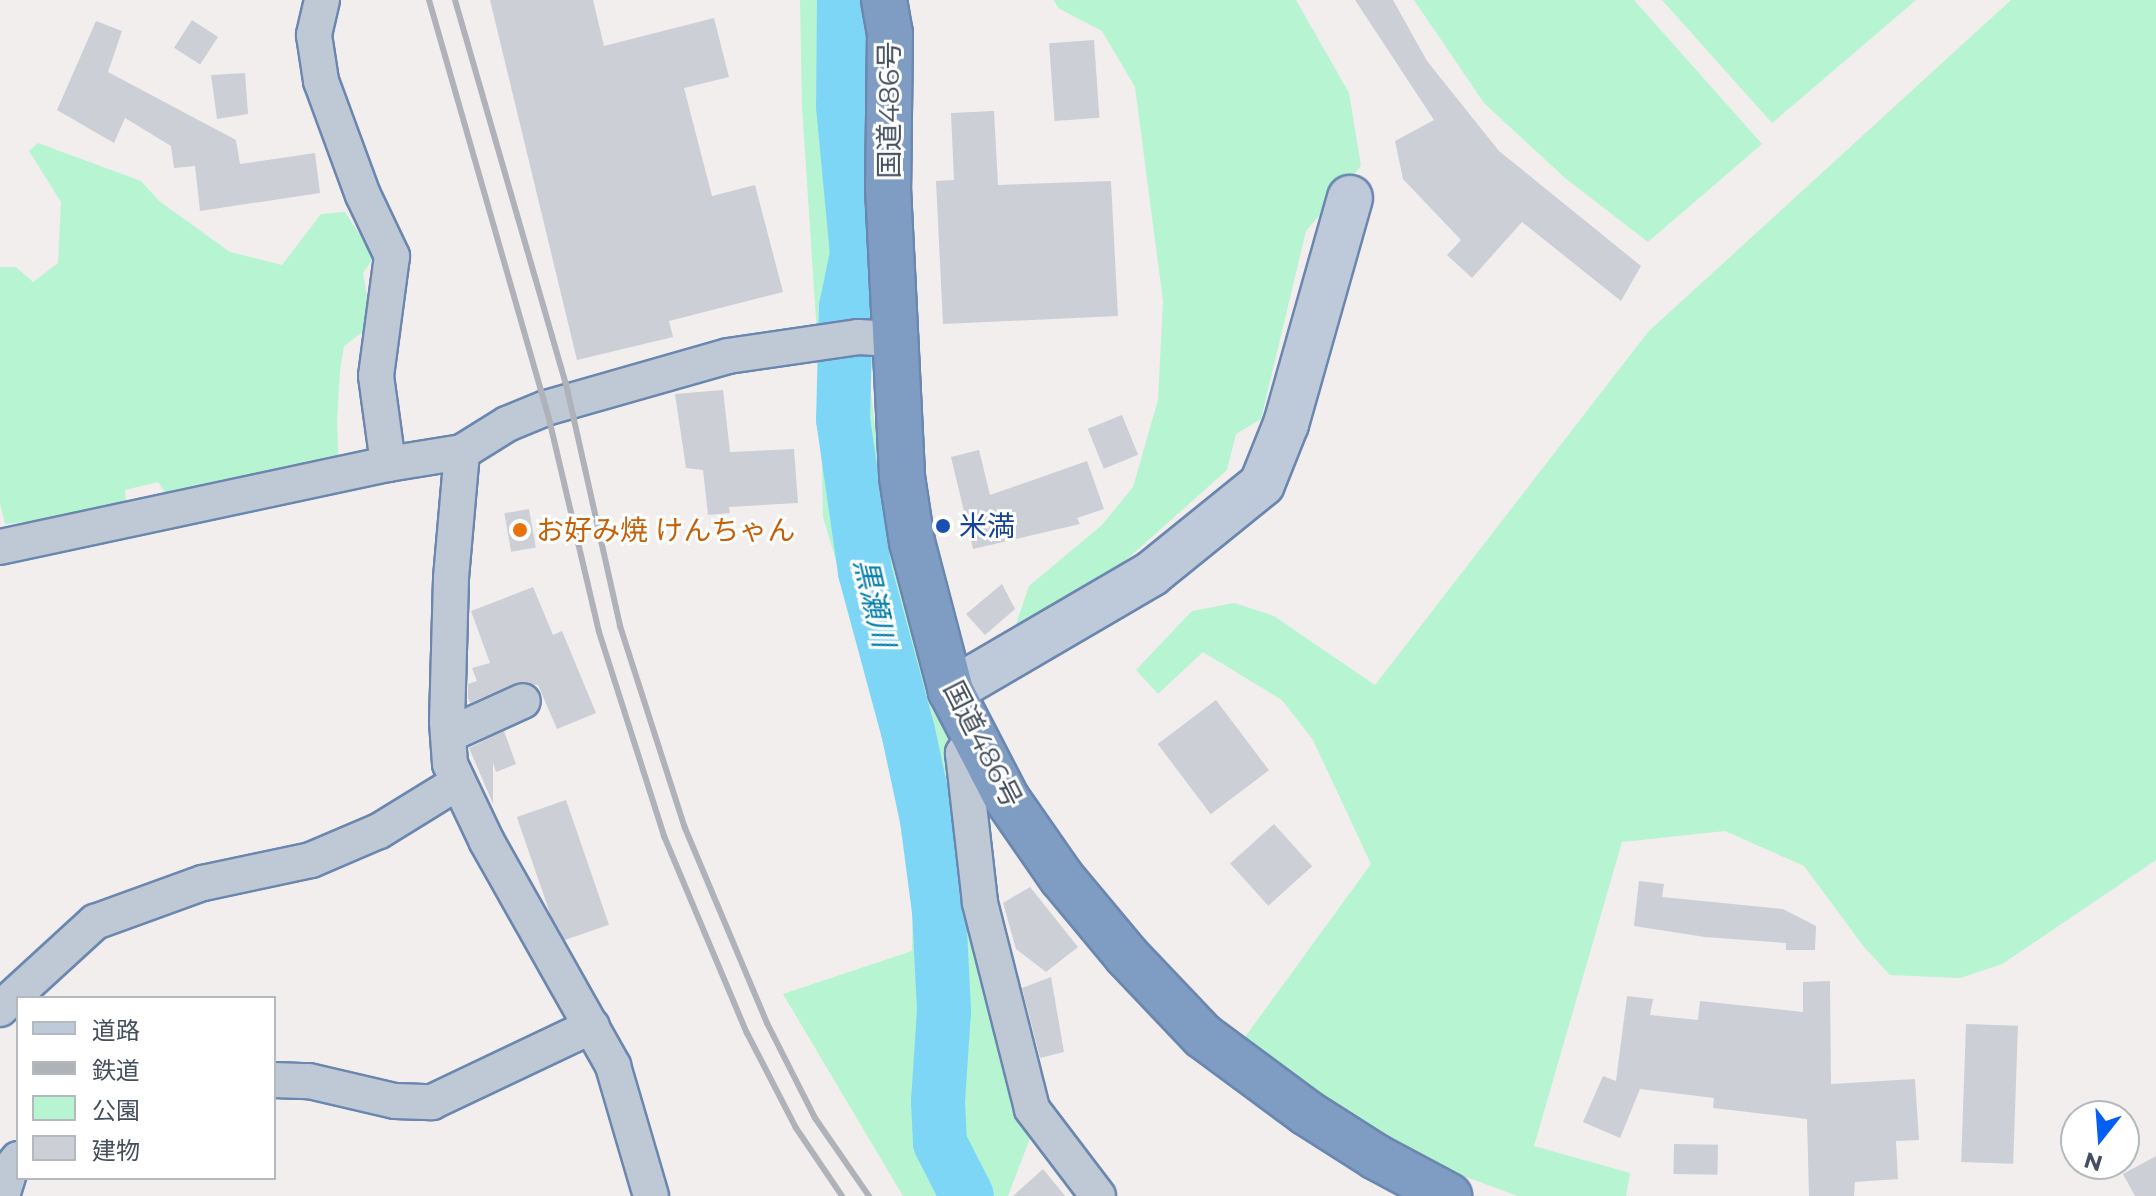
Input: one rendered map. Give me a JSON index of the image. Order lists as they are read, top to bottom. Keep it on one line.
{"streets":{"highway":["国道486号"]},"water":["黒瀬川"],"places":["米満","お好み焼 けんちゃん"],"legend":["道路","鉄道","公園","建物"],"north":"bottom"}
